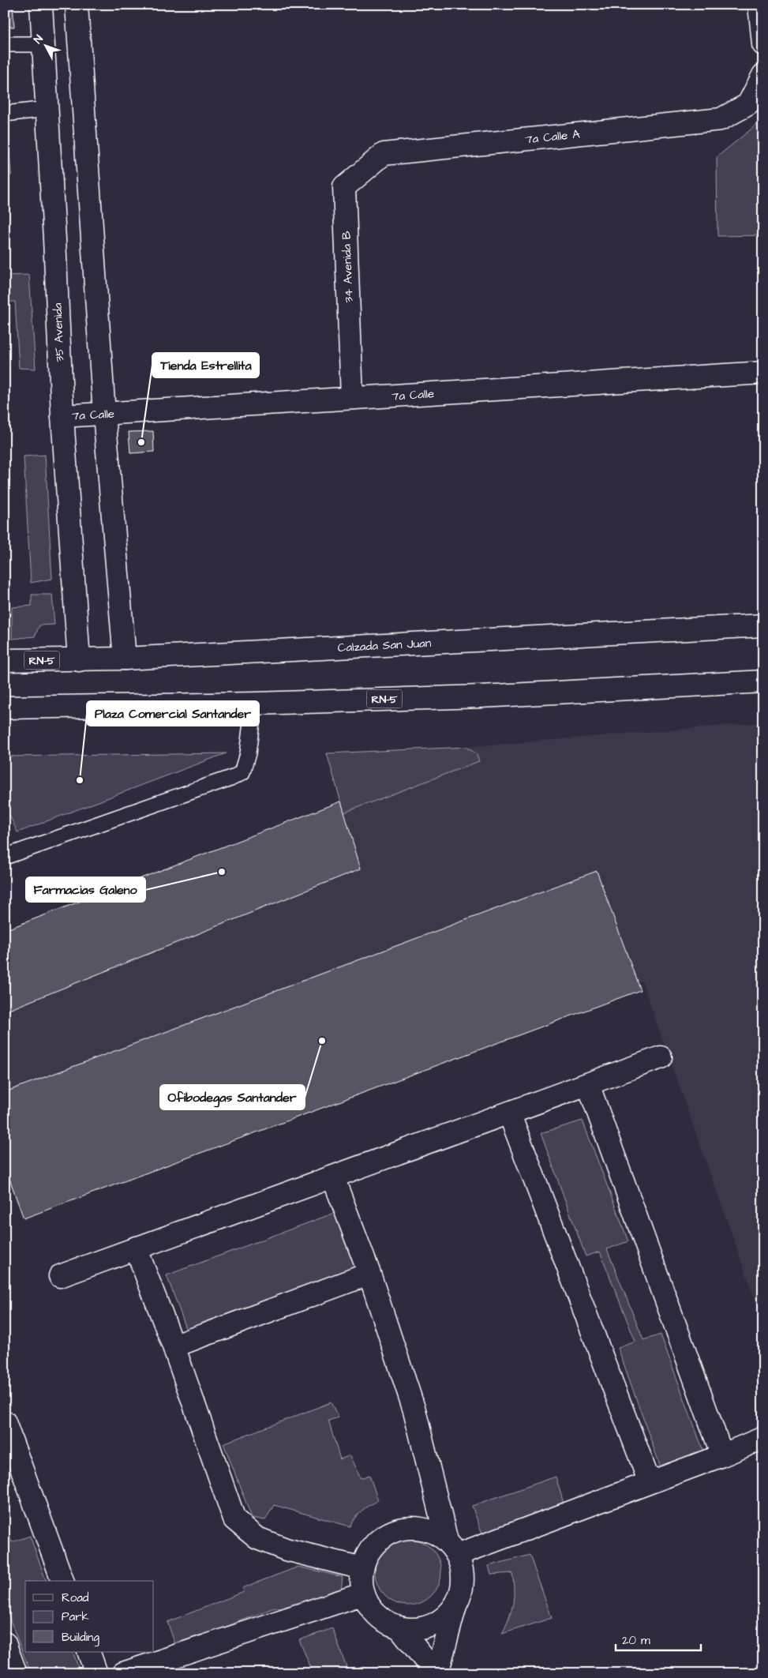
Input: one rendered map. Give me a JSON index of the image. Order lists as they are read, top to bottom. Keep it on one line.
{"streets":{"street":["7a Calle A","34 Avenida B","35 Avenida","7a Calle","Calzada San Juan","RN-5"]},"crossings":[["7a Calle A","34 Avenida B"],["34 Avenida B","7a Calle"],["35 Avenida","7a Calle"],["35 Avenida","Calzada San Juan"]],"places":["Tienda Estrellita","Plaza Comercial Santander","Farmacias Galeno","Ofibodegas Santander"],"legend":["Road","Park","Building"],"scale_bar":"20 m","north":"top left"}
